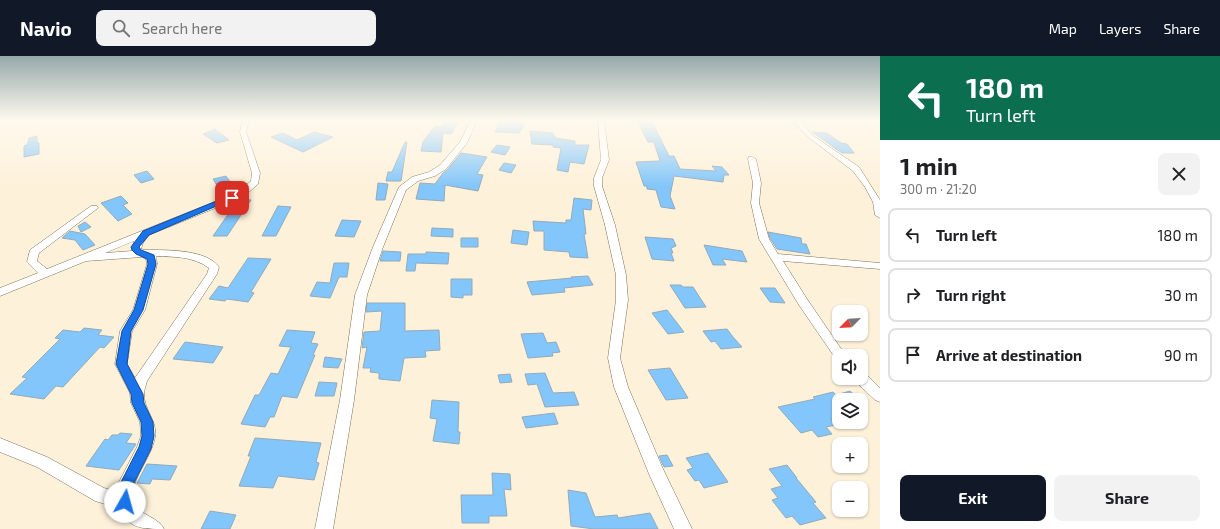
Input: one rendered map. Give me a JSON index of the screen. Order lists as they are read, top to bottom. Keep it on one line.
{"north":"bottom left","page":{"header":"Navio","search":"Search here","nav":["Map","Layers","Share"],"turn":["180 m","Turn left"],"heading":["1 min","300 m · 21:20"],"list":[{"name":"Turn left","value":"180 m"},{"name":"Turn right","value":"30 m"},{"name":"Arrive at destination","value":"90 m"}],"map_buttons":["+","−"],"buttons":["Exit","Share"]}}
